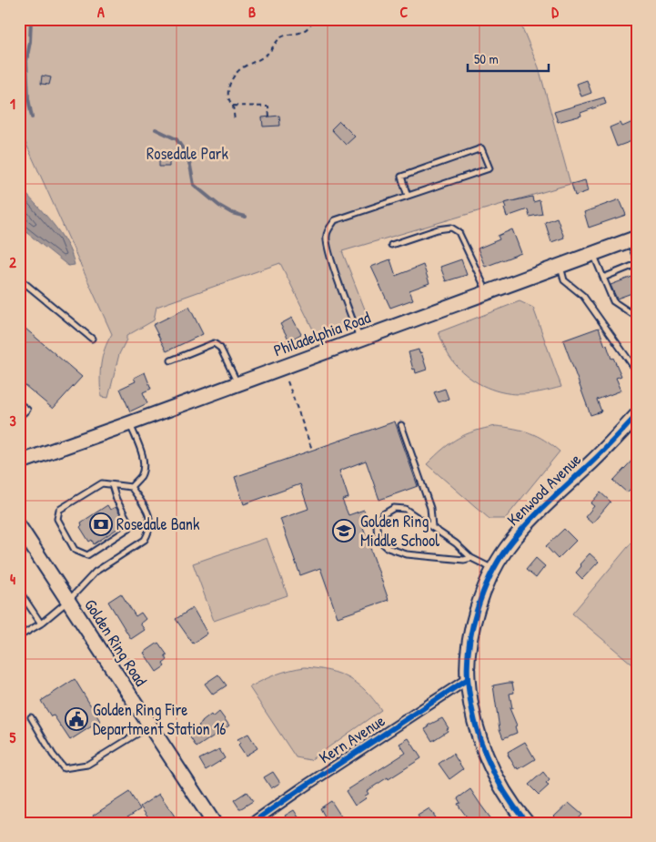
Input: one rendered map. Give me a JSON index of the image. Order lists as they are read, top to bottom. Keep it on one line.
{"streets":{"main road":["Philadelphia Road","Kenwood Avenue","Golden Ring Road"],"street":["Kern Avenue"]},"crossings":[["Kenwood Avenue","Kern Avenue"]],"parks":["Rosedale Park"],"places":{"bank":["Rosedale Bank"],"school or university":["Golden Ring Middle School"],"public building":["Golden Ring Fire Department Station 16"]},"scale_bar":"50 m","grid":{"columns":["A","B","C","D"],"rows":["1","2","3","4","5"]}}
